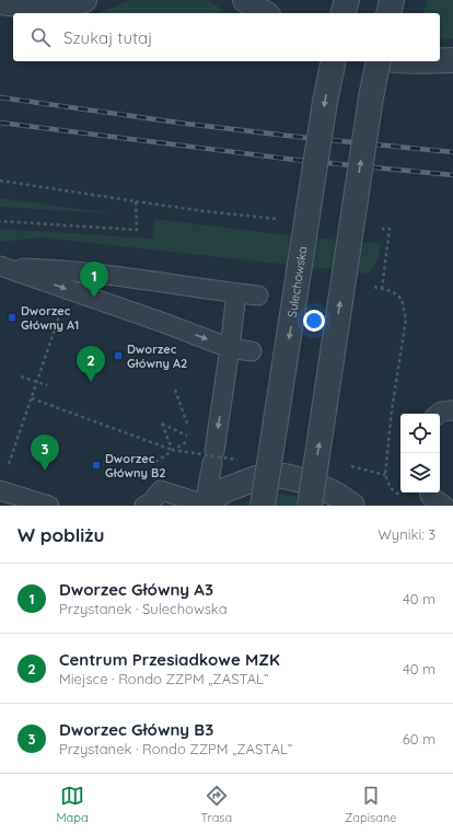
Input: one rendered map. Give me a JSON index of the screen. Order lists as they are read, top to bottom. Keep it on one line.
{"streets":{"street":["Sulechowska"]},"places":{"transit":["Dworzec Główny A1","Dworzec Główny A2","Dworzec Główny B2"]},"page":{"search":"Szukaj tutaj","pins":["1","2","3"],"heading":["W pobliżu","Wyniki: 3"],"list":[{"mark":"1","name":"Dworzec Główny A3","note":"Przystanek · Sulechowska","value":"40 m"},{"mark":"2","name":"Centrum Przesiadkowe MZK","note":"Miejsce · Rondo ZZPM „ZASTAL”","value":"40 m"},{"mark":"3","name":"Dworzec Główny B3","note":"Przystanek · Rondo ZZPM „ZASTAL”","value":"60 m"}],"nav":["Mapa","Trasa","Zapisane"]}}
